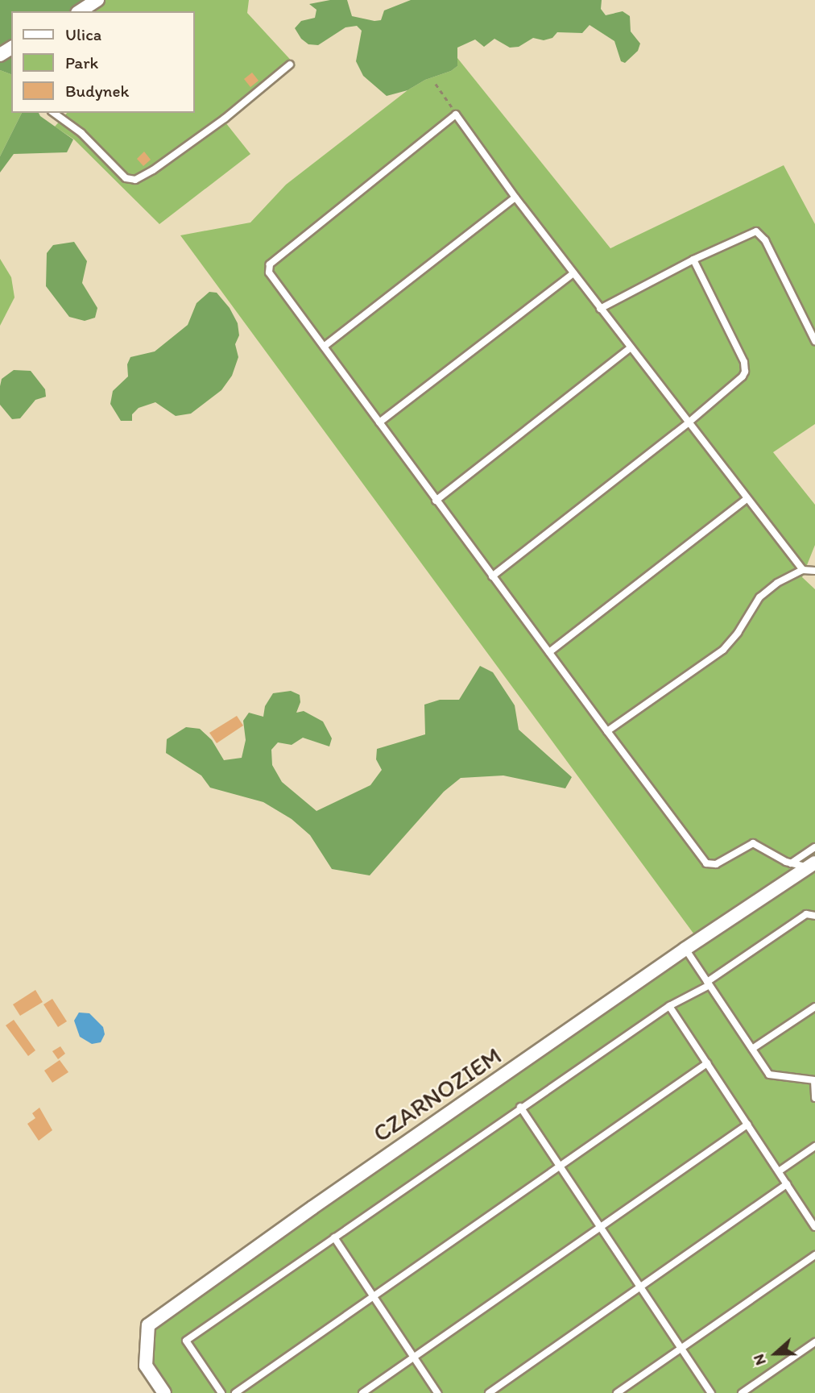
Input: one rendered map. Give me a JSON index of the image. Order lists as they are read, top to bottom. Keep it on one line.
{"streets":{"street":["CZARNOZIEM"]},"legend":["Ulica","Park","Budynek"],"north":"left"}
